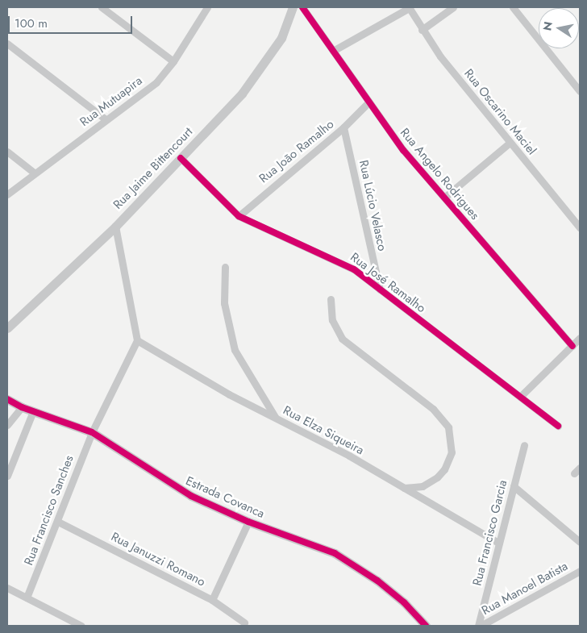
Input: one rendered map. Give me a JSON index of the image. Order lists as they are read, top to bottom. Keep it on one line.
{"streets":{"street":["Rua Mutuapira","Rua Oscarino Maciel","Rua João Ramalho","Rua Jaime Bittencourt","Rua Angelo Rodrigues","Rua Lúcio Velasco","Rua José Ramalho","Rua Elza Siqueira","Estrada Covanca","Rua Francisco Sanches","Rua Francisco Garcia","Rua Januzzi Romano","Rua Manoel Batista"]},"crossings":[["Rua João Ramalho","Rua Angelo Rodrigues"],["Rua João Ramalho","Rua Lúcio Velasco"],["Rua João Ramalho","Rua José Ramalho"],["Rua Jaime Bittencourt","Rua José Ramalho"],["Rua Lúcio Velasco","Rua José Ramalho"],["Rua Elza Siqueira","Rua Francisco Sanches"],["Rua Elza Siqueira","Rua Francisco Garcia"],["Estrada Covanca","Rua Francisco Sanches"],["Rua Francisco Sanches","Rua Januzzi Romano"],["Rua Francisco Garcia","Rua Manoel Batista"]],"scale_bar":"100 m","north":"left"}
